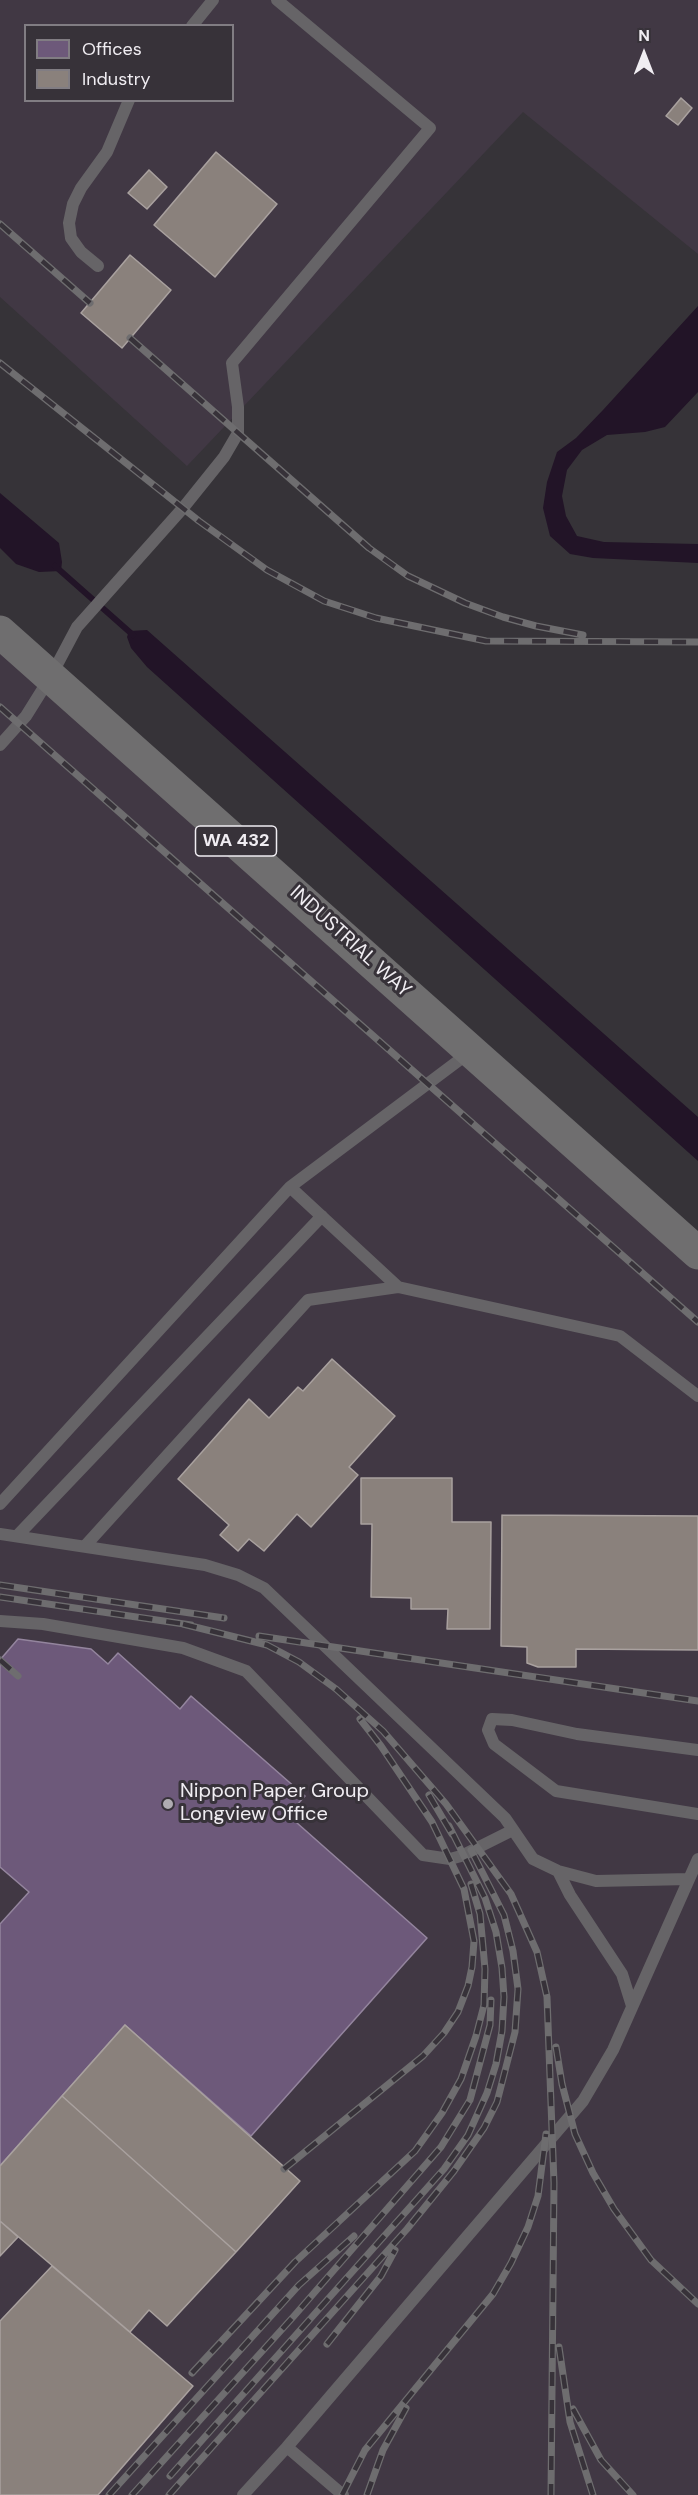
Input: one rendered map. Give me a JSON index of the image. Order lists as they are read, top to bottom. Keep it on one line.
{"streets":{"main road":["WA 432","INDUSTRIAL WAY"]},"places":["Nippon Paper Group Longview Office"],"legend":["Offices","Industry"],"north":"top"}
